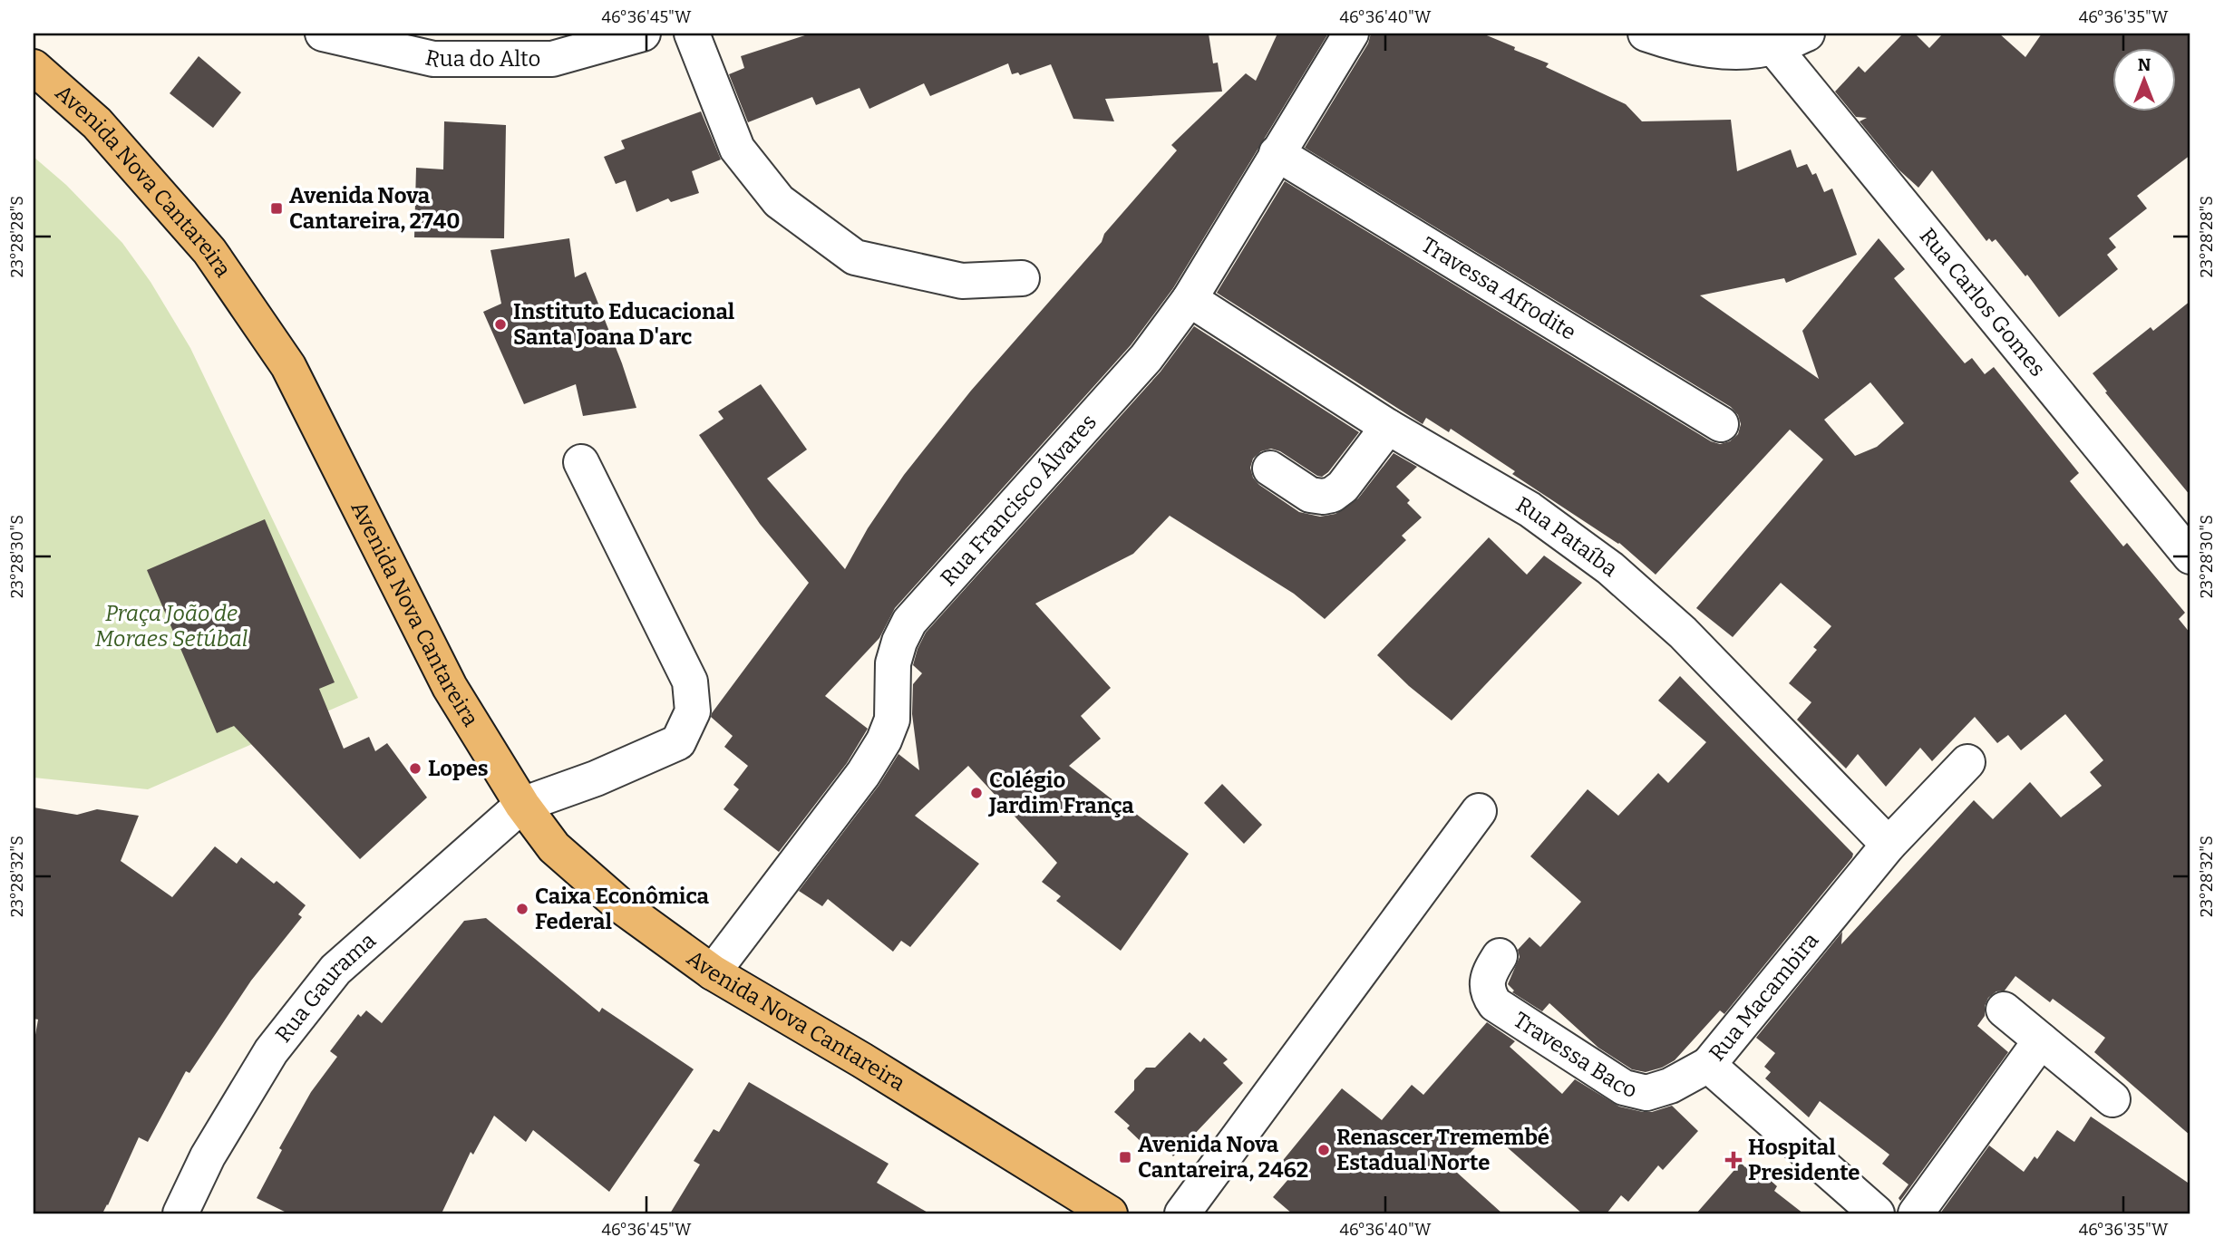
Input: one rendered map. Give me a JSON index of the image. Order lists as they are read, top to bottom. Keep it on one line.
{"streets":{"main road":["Avenida Nova Cantareira"],"street":["Rua do Alto","Travessa Afrodite","Rua Carlos Gomes","Rua Francisco Álvares","Rua Pataíba","Rua Gaurama","Rua Macambira","Travessa Baco"]},"crossings":[["Avenida Nova Cantareira","Rua Francisco Álvares"],["Avenida Nova Cantareira","Rua Gaurama"],["Travessa Afrodite","Rua Francisco Álvares"],["Rua Francisco Álvares","Rua Pataíba"],["Rua Pataíba","Rua Macambira"],["Rua Macambira","Travessa Baco"]],"parks":["Praça João de Moraes Setúbal"],"places":{"transit":["Avenida Nova Cantareira, 2740","Avenida Nova Cantareira, 2462"],"other":["Instituto Educacional Santa Joana D'arc","Lopes","Colégio Jardim França","Caixa Econômica Federal","Renascer Tremembé Estadual Norte"],"health":["Hospital Presidente"]},"north":"top","coordinates":["46°36'45\"W","46°36'40\"W","46°36'35\"W","23°28'28\"S","23°28'30\"S","23°28'32\"S"]}
